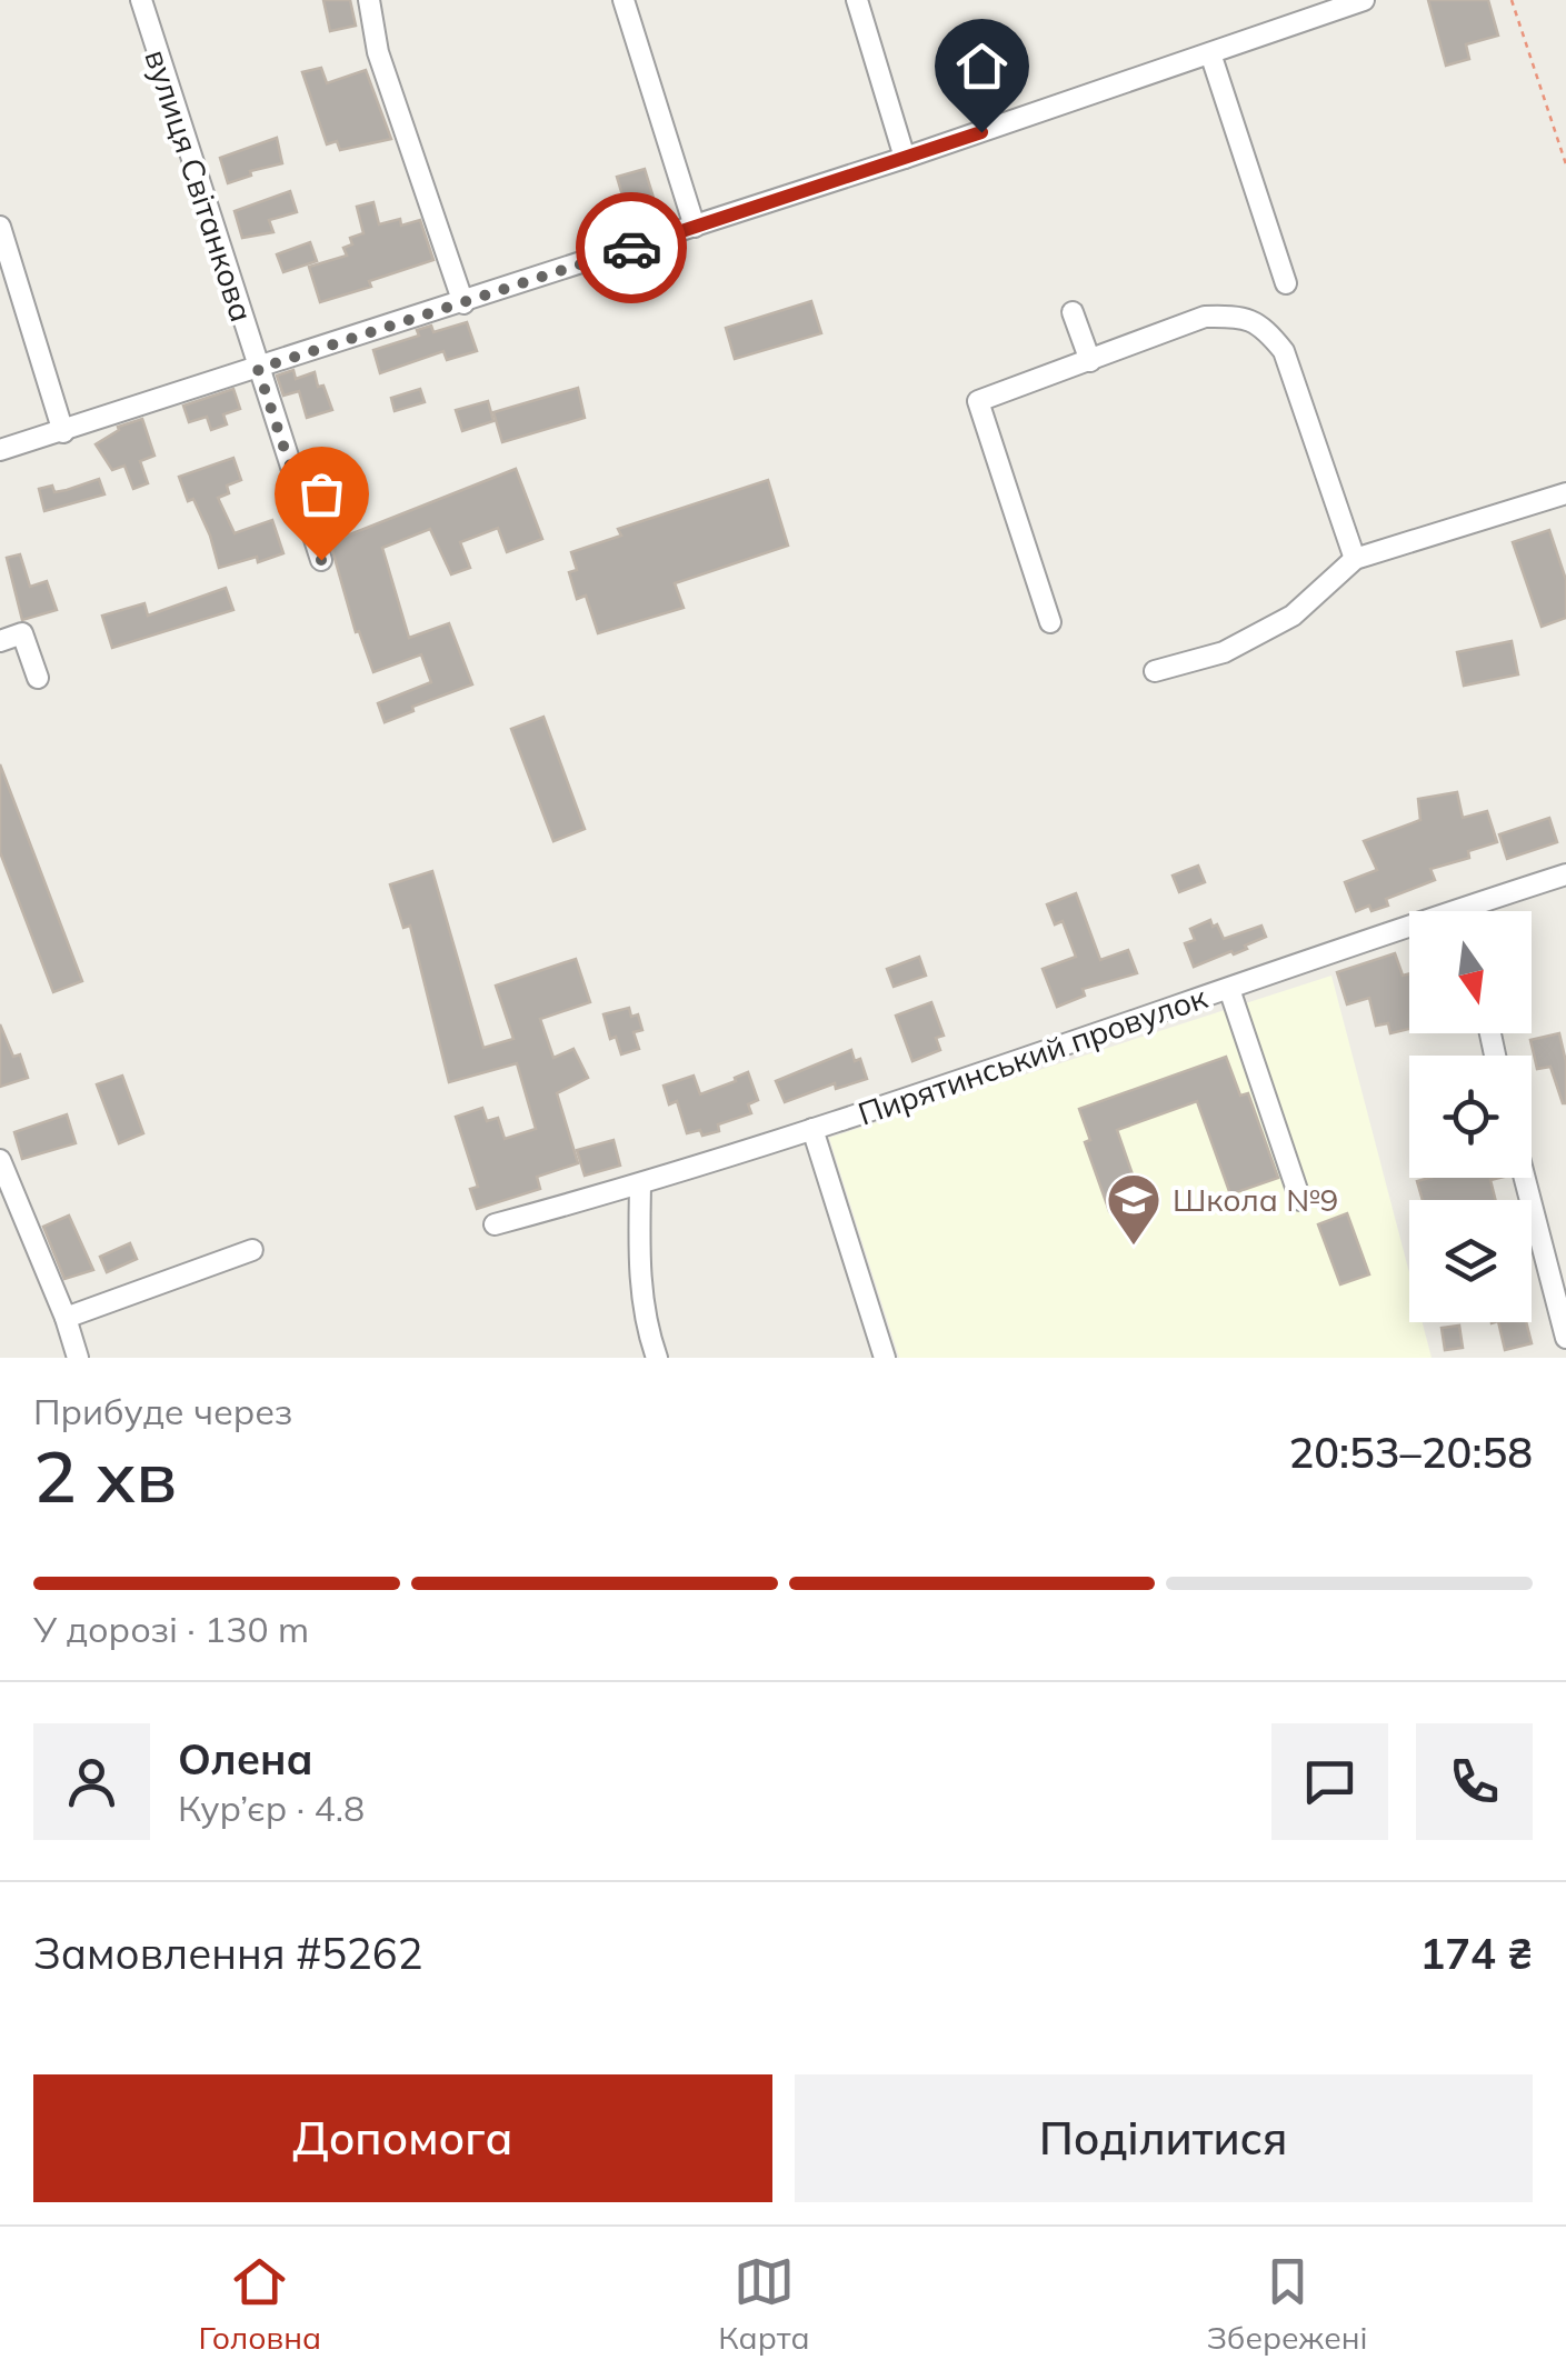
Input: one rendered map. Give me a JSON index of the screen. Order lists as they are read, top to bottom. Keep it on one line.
{"streets":{"street":["вулиця Світанкова","Пирятинський провулок"]},"places":{"school or university":["Школа №9"]},"north":"bottom","page":{"heading":["2 хв","Прибуде через","20:53–20:58"],"panel":["Олена","Кур’єр · 4.8","Замовлення #5262","174 ₴"],"bar":"У дорозі · 130 m","buttons":["Допомога","Поділитися"],"tabs":["Головна","Карта","Збережені"]}}
